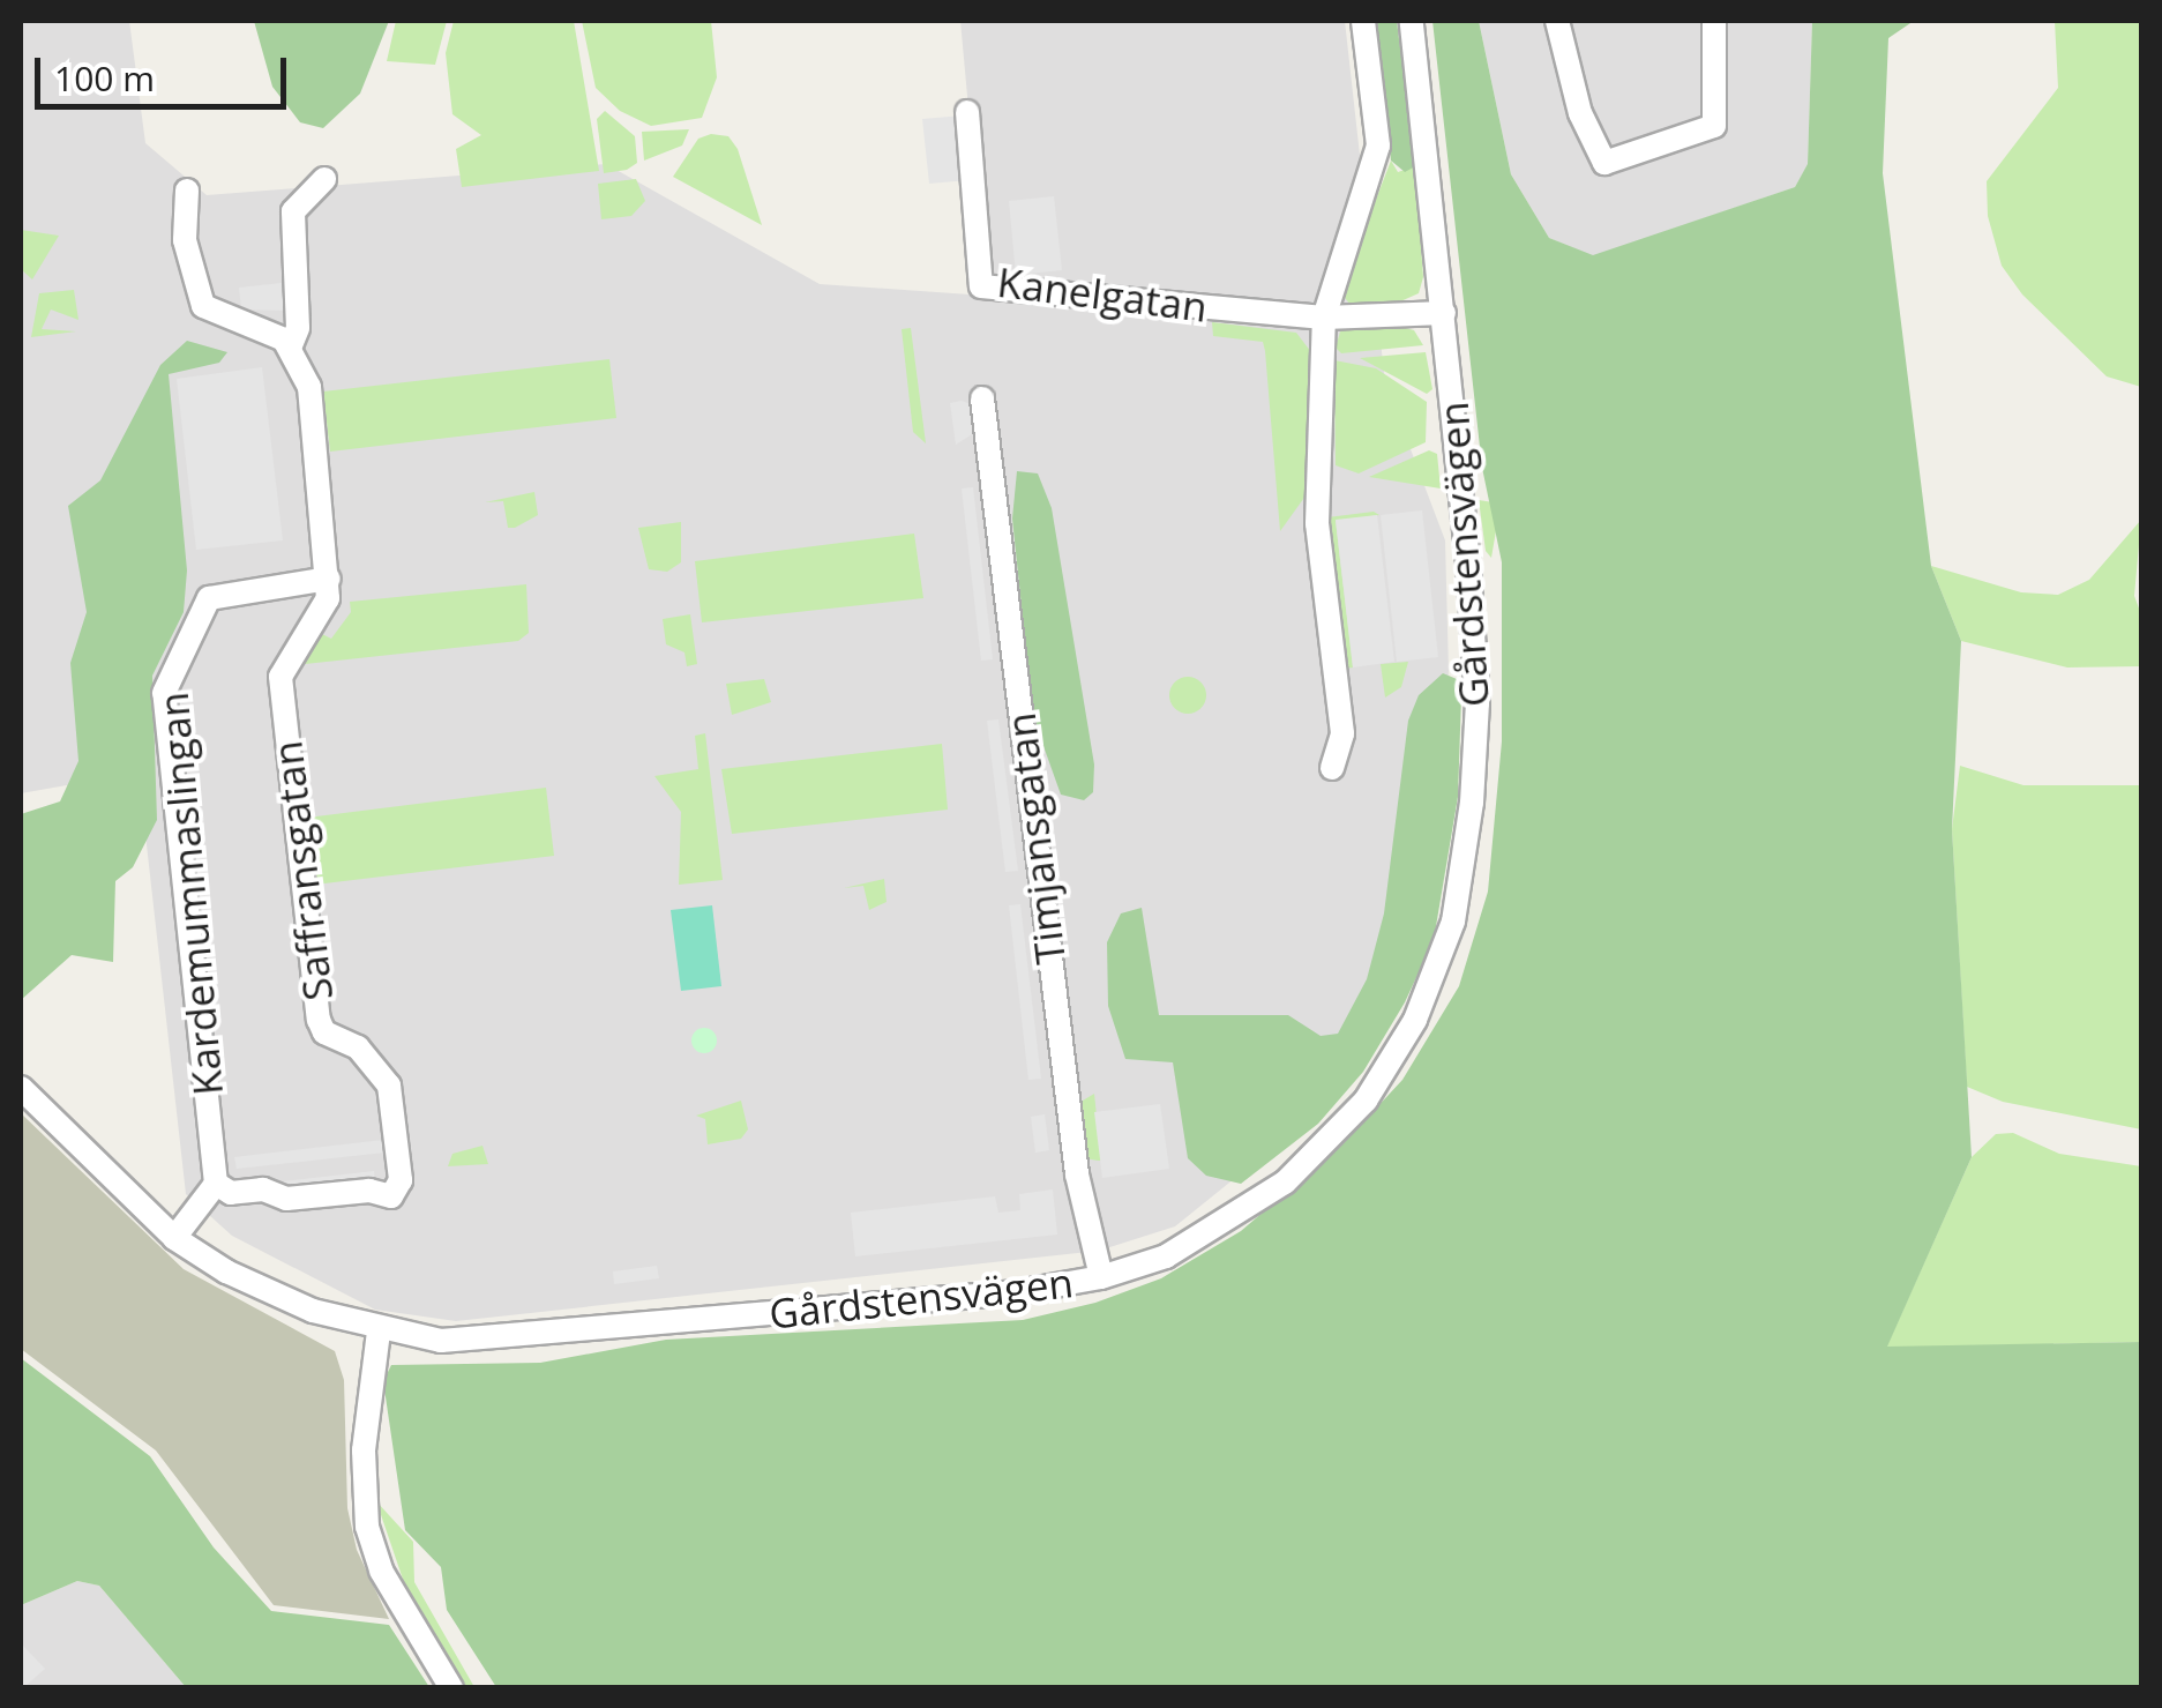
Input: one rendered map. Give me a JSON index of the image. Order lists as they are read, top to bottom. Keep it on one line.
{"streets":{"street":["Kanelgatan","Gårdstensvägen","Timjansgatan","Saffransgatan","Kardemummaslingan"]},"crossings":[["Kanelgatan","Gårdstensvägen"],["Gårdstensvägen","Timjansgatan"],["Saffransgatan","Kardemummaslingan"]],"scale_bar":"100 m"}
